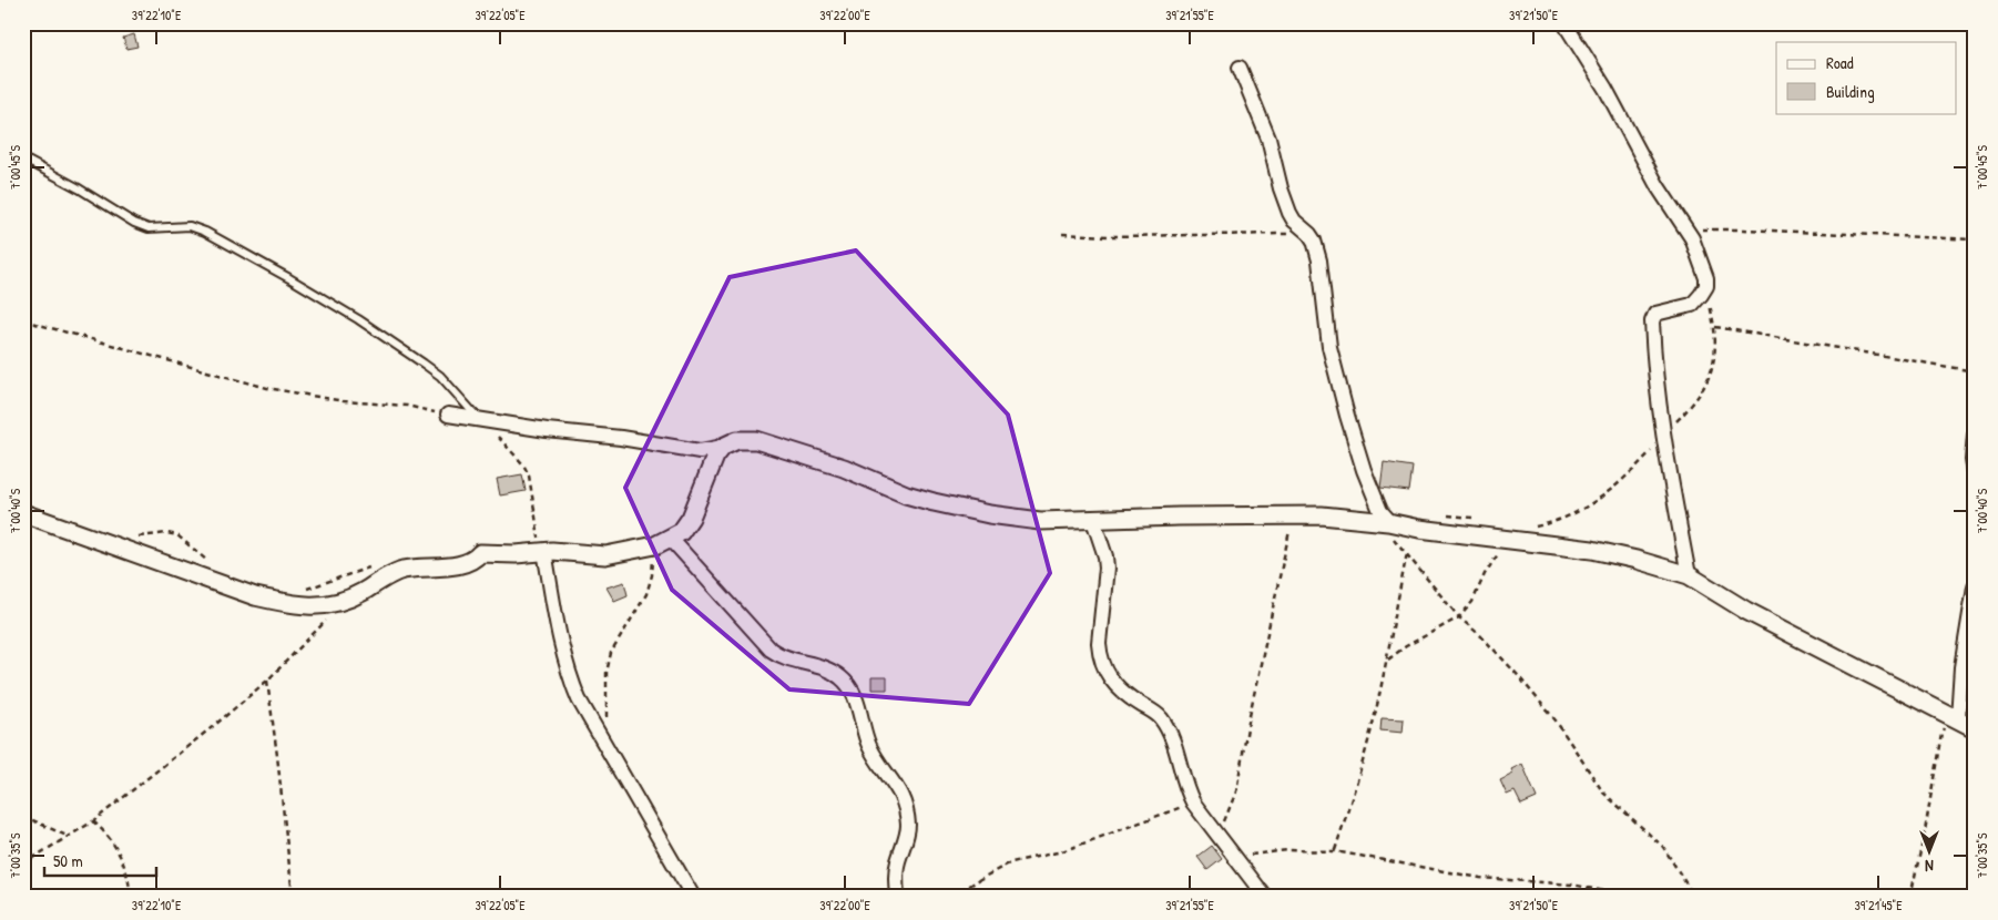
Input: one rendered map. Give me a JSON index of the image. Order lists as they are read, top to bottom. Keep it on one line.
{"legend":["Road","Building"],"scale_bar":"50 m","north":"bottom","coordinates":["39°22'10\"E","39°22'05\"E","39°22'00\"E","39°21'55\"E","39°21'50\"E","7°00'45\"S","7°00'40\"S","7°00'35\"S","39°21'45\"E"]}
